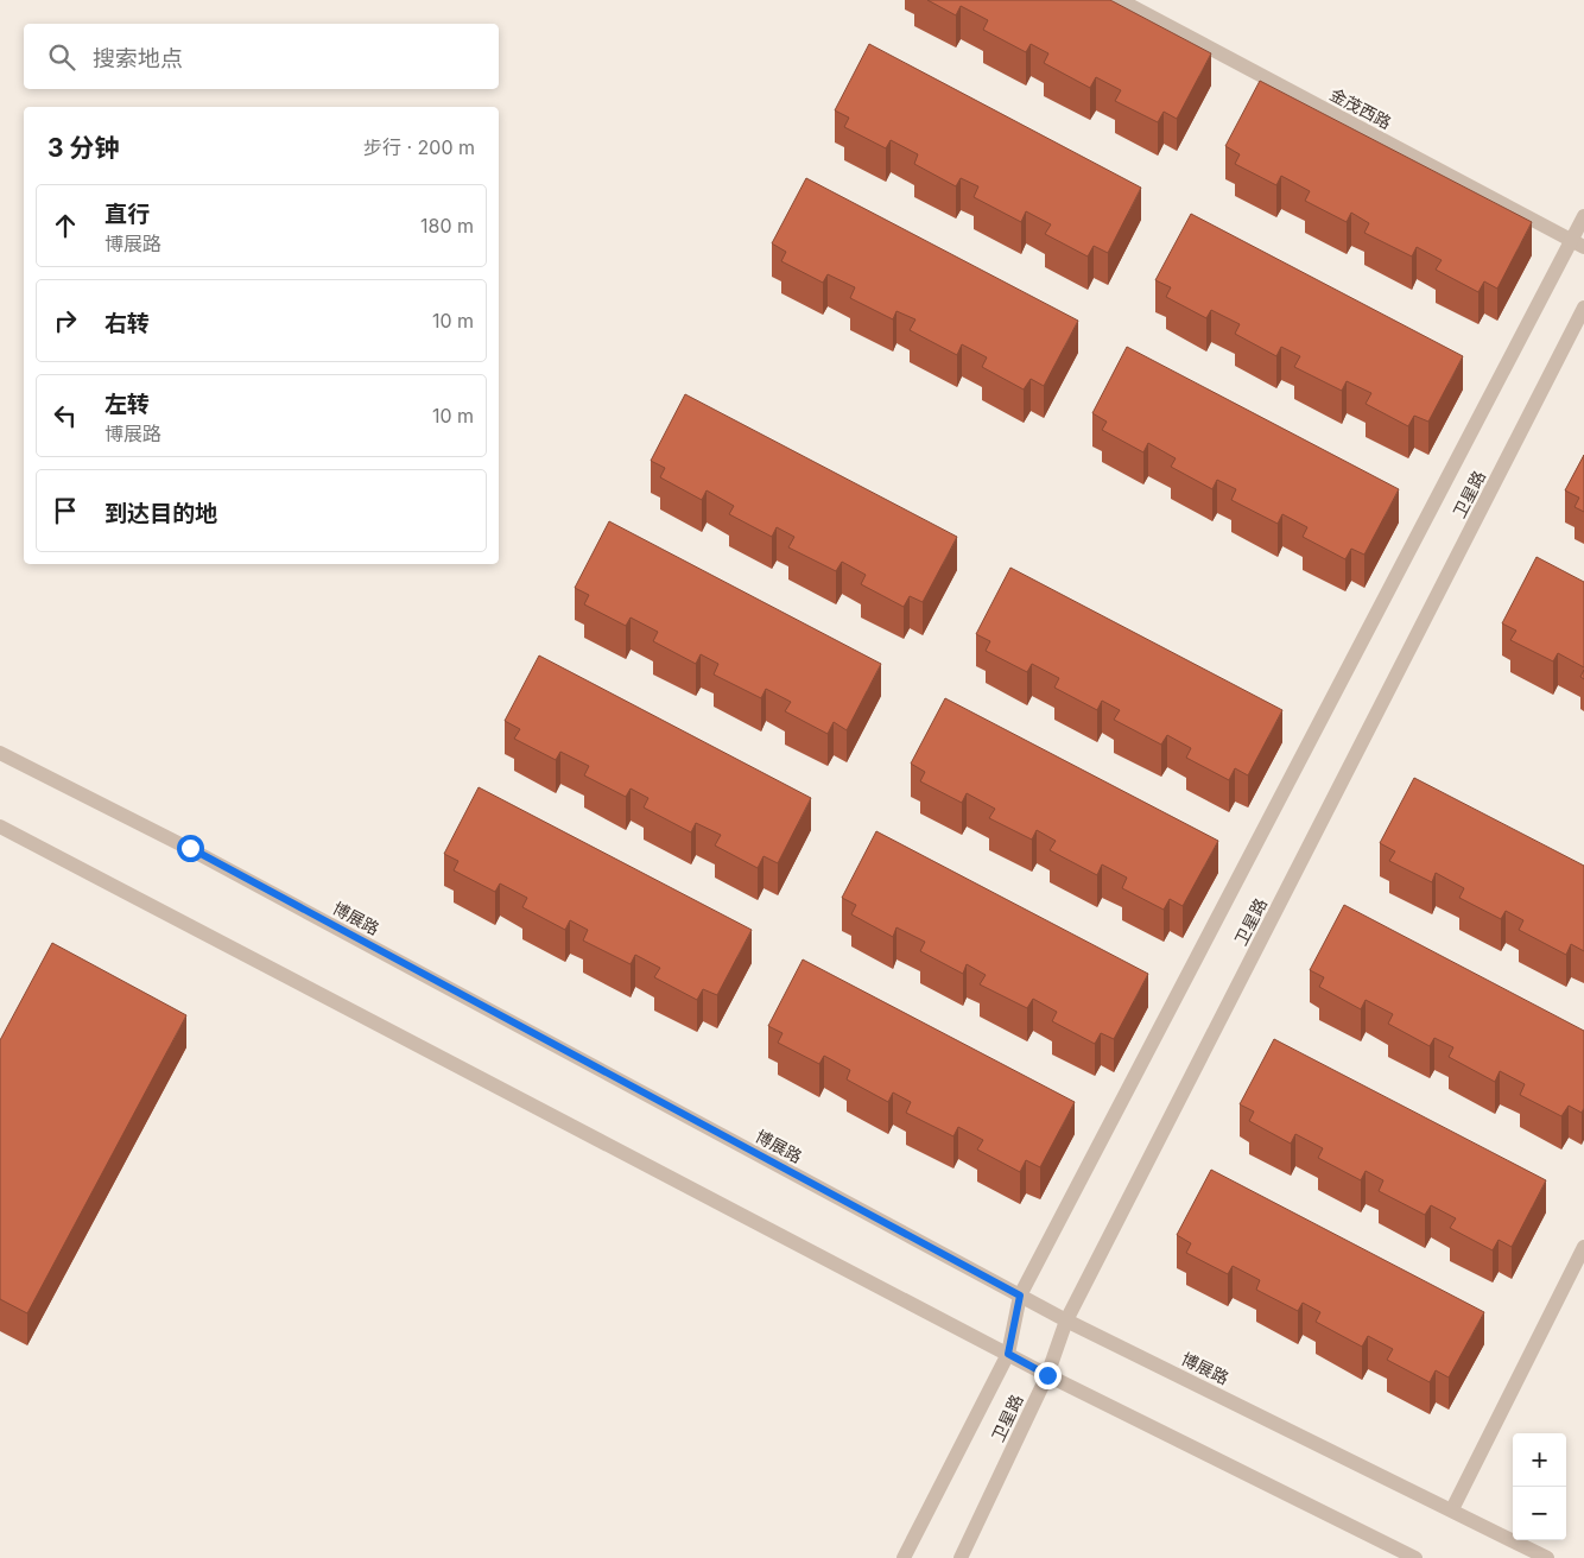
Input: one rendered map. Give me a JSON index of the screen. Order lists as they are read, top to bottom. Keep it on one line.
{"streets":{"street":["金茂西路","卫星路","博展路"]},"crossings":[["卫星路","博展路"]],"page":{"search":"搜索地点","heading":["3 分钟","步行 · 200 m"],"list":[["直行","博展路","180 m"],["右转","10 m"],["左转","博展路","10 m"],"到达目的地"],"map_buttons":["+","−"]}}
